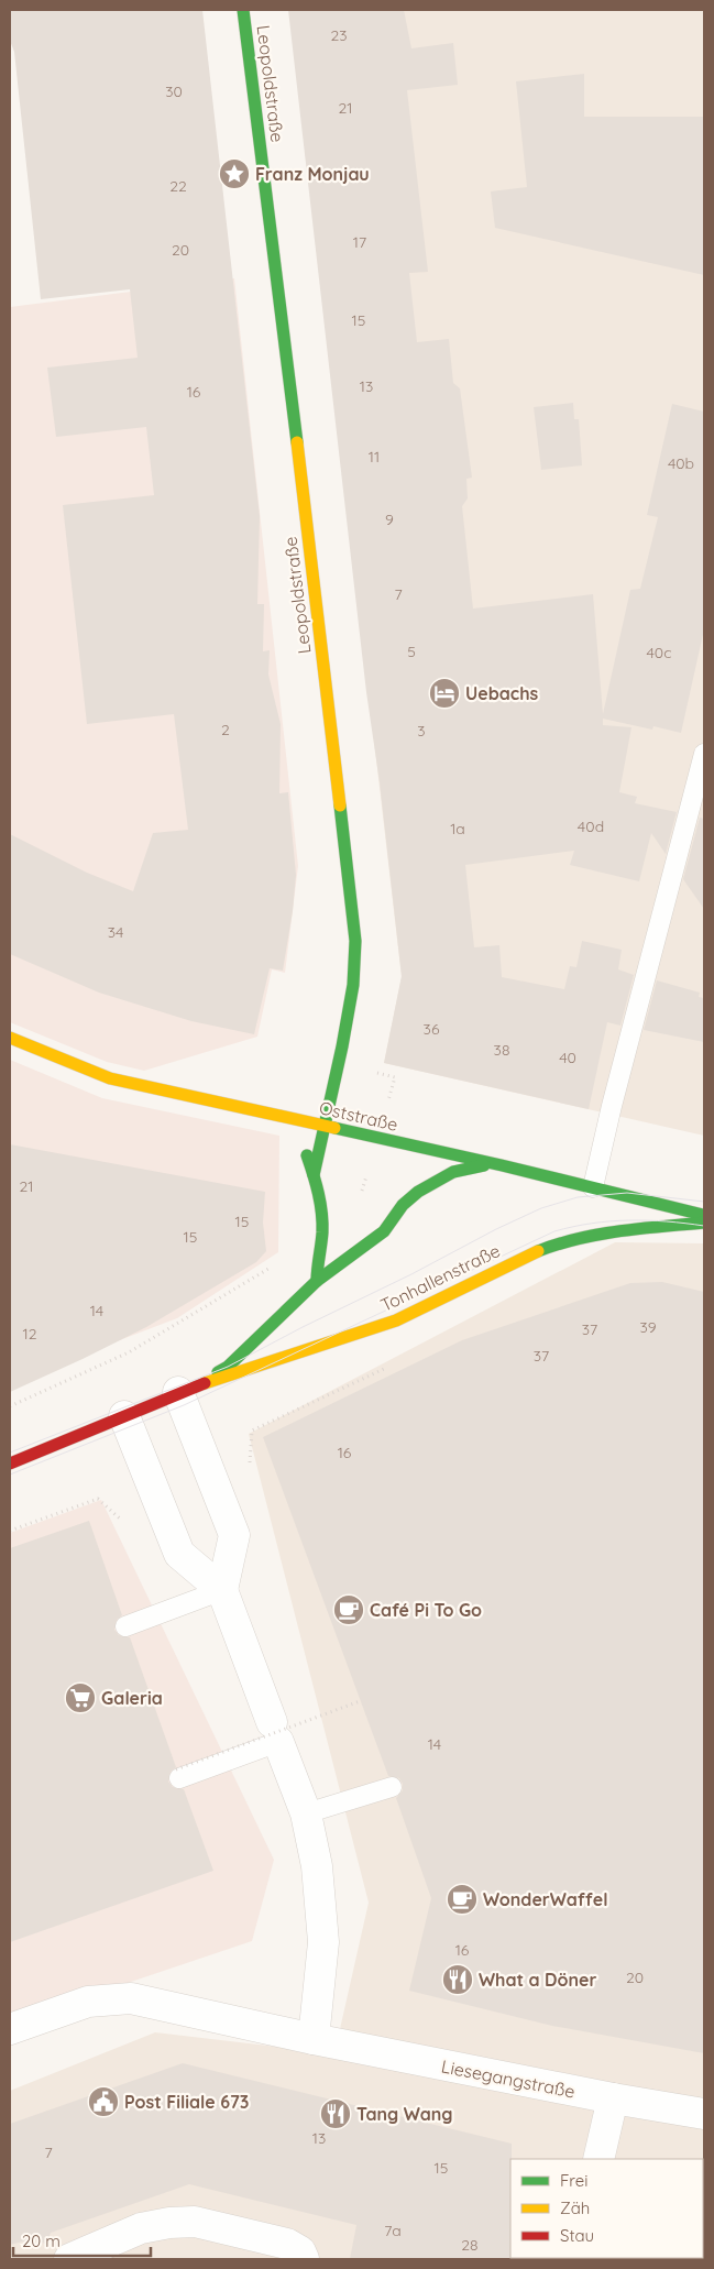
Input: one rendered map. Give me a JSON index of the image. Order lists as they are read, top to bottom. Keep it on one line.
{"streets":{"street":["Leopoldstraße","Oststraße","Tonhallenstraße","Liesegangstraße"]},"crossings":[["Leopoldstraße","Oststraße"],["Oststraße","Tonhallenstraße"]],"places":{"place":["Franz Monjau"],"hotel":["Uebachs"],"cafe":["Café Pi To Go","WonderWaffel"],"supermarket":["Galeria"],"restaurant":["What a Döner","Tang Wang"],"public building":["Post Filiale 673"]},"house_numbers":["23","30","21","22","17","20","15","13","16","11","40b","9","7","5","40c","2","3","40d","1a","34","36","38","40","21","15","15","14","39","37","12","37","16","14","16","20","13","7","15","7a","28"],"legend":["Frei","Zäh","Stau"],"scale_bar":"20 m"}
